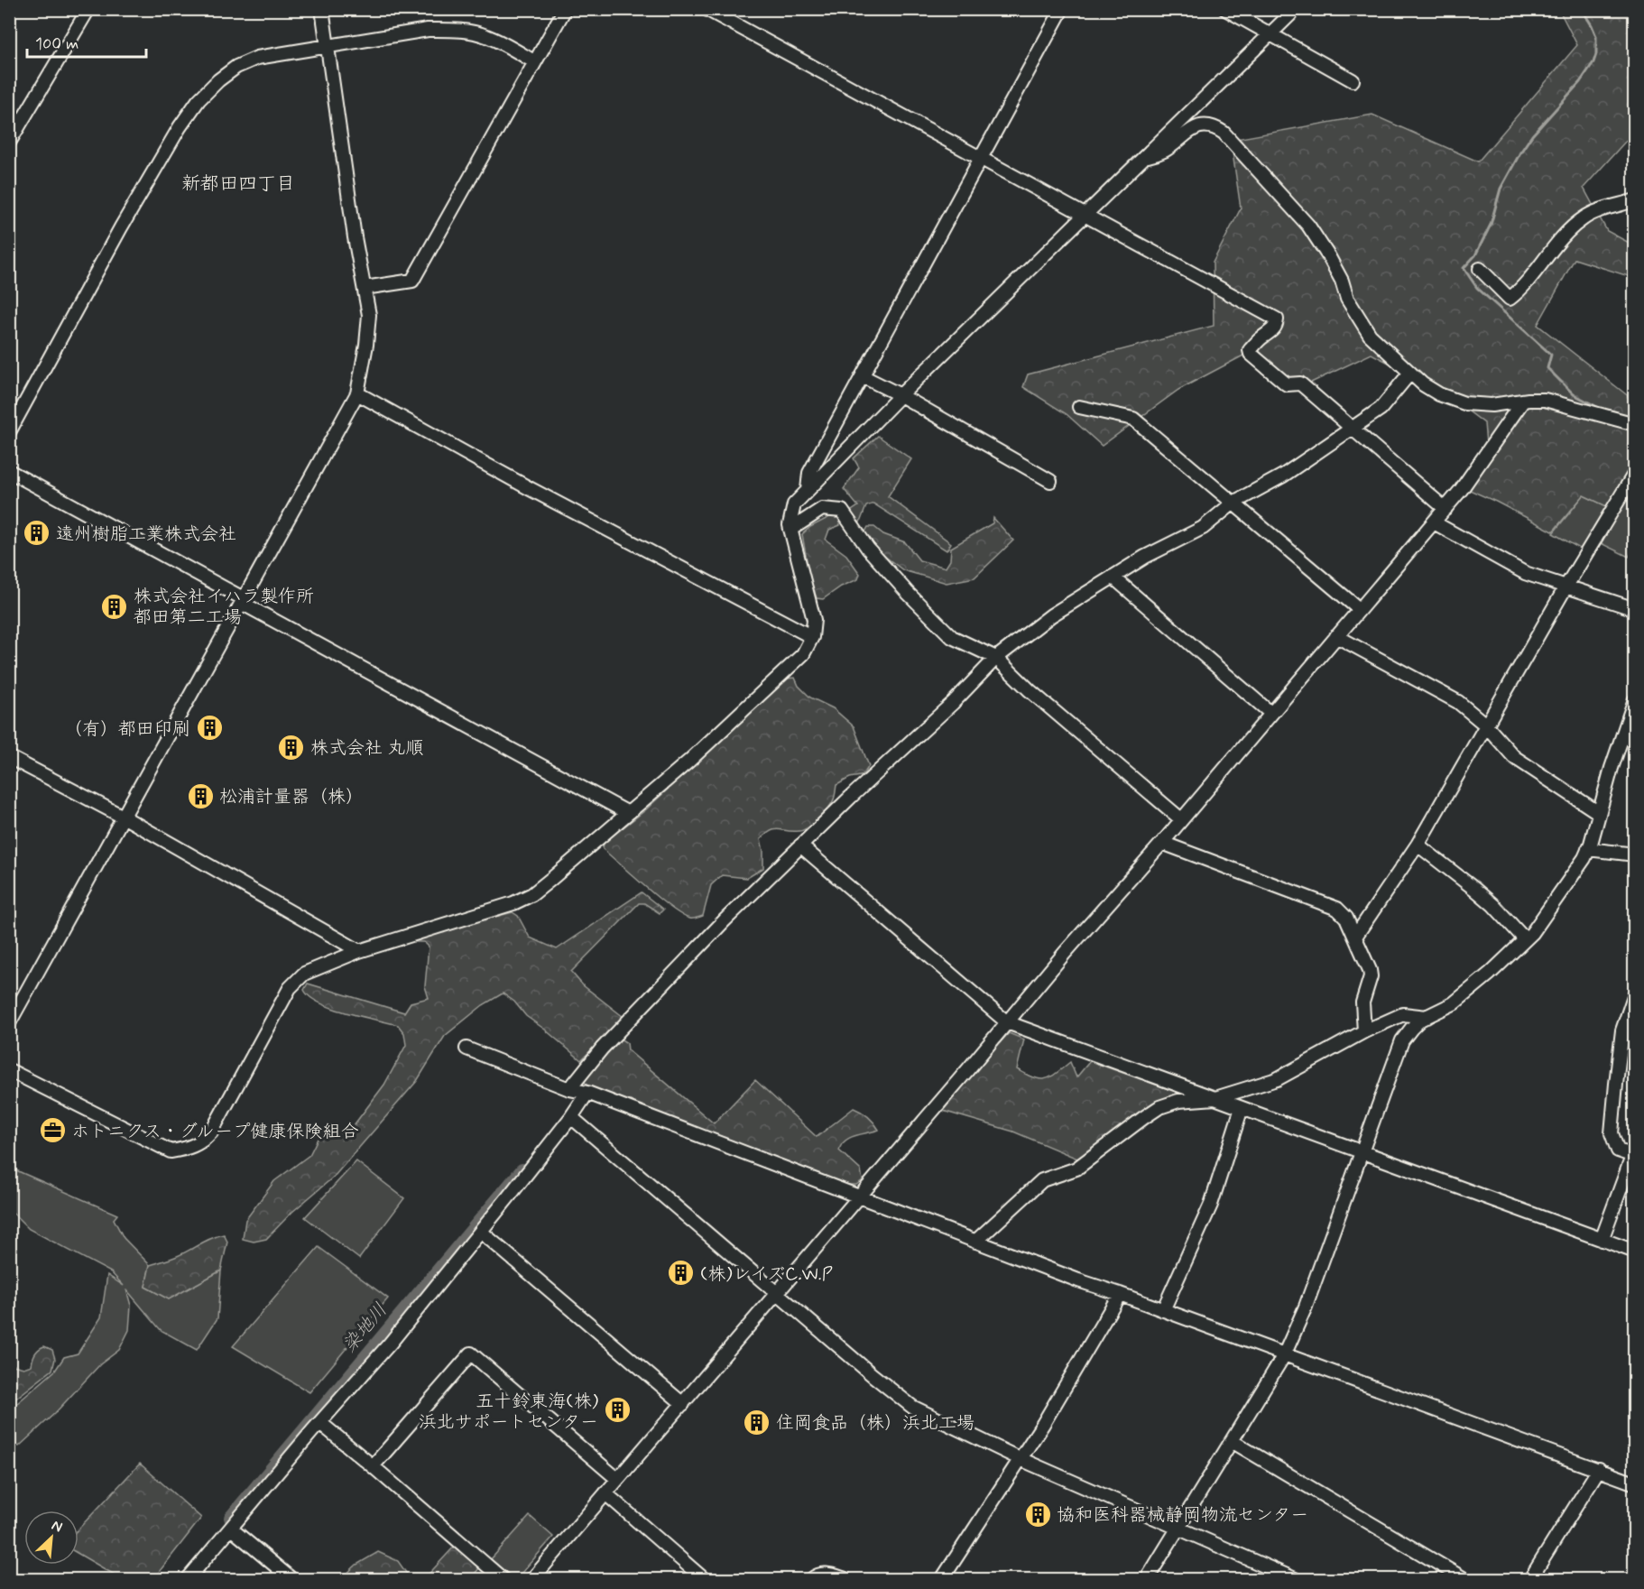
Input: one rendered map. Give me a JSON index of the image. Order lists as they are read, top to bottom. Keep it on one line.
{"districts":["新都田四丁目"],"water":["染地川"],"places":{"building":["遠州樹脂工業株式会社","株式会社イハラ製作所 都田第二工場","（有）都田印刷","株式会社 丸順","松浦計量器（株）","(株)レイズC.W.P","五十鈴東海(株) 浜北サポートセンター","住岡食品（株）浜北工場","協和医科器械静岡物流センター"],"office":["ホトニクス・グループ健康保険組合"]},"scale_bar":"100 m","north":"top right"}
